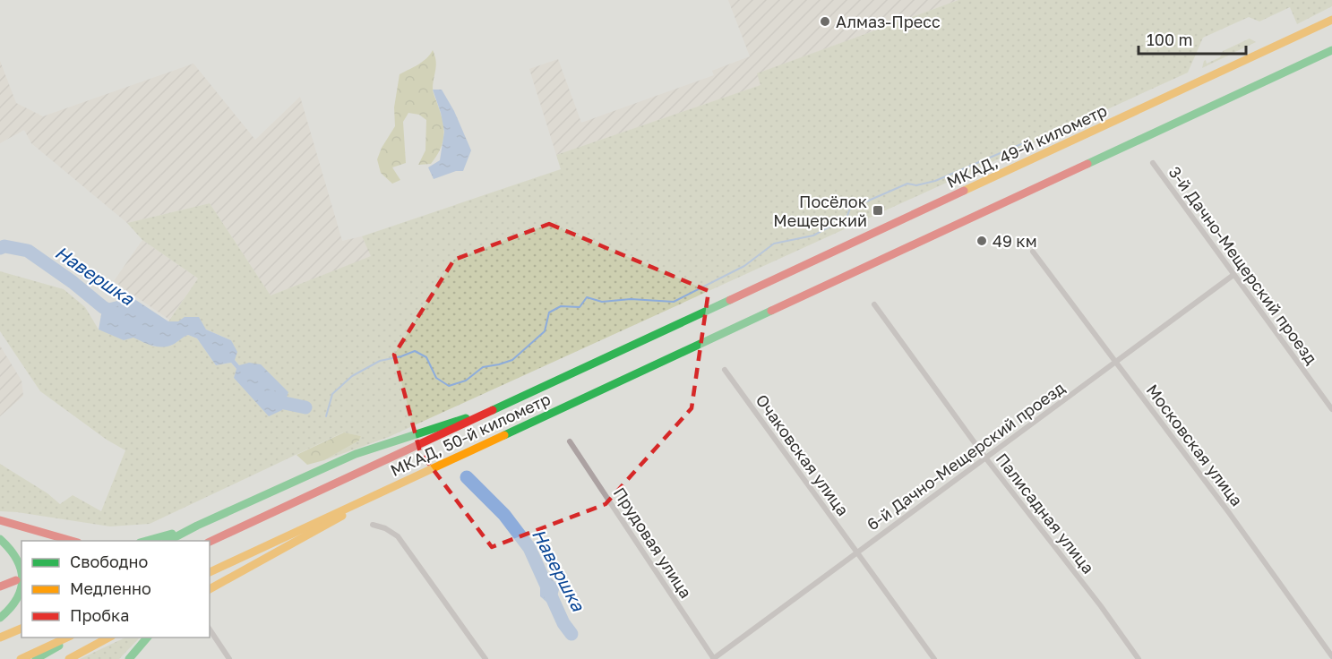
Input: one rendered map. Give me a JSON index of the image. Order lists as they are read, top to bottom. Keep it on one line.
{"streets":{"main road":["МКАД, 49-й километр","МКАД, 50-й километр"],"street":["3-й Дачно-Мещерский проезд","Московская улица","Очаковская улица","6-й Дачно-Мещерский проезд","Палисадная улица","Прудовая улица"]},"crossings":[["МКАД, 49-й километр","МКАД, 50-й километр"],["3-й Дачно-Мещерский проезд","6-й Дачно-Мещерский проезд"],["Московская улица","6-й Дачно-Мещерский проезд"],["Очаковская улица","6-й Дачно-Мещерский проезд"],["6-й Дачно-Мещерский проезд","Палисадная улица"],["6-й Дачно-Мещерский проезд","Прудовая улица"]],"water":["Навершка"],"places":{"other":["Алмаз-Пресс","49 км"],"transit":["Посёлок Мещерский"]},"legend":["Свободно","Медленно","Пробка"],"scale_bar":"100 m"}
